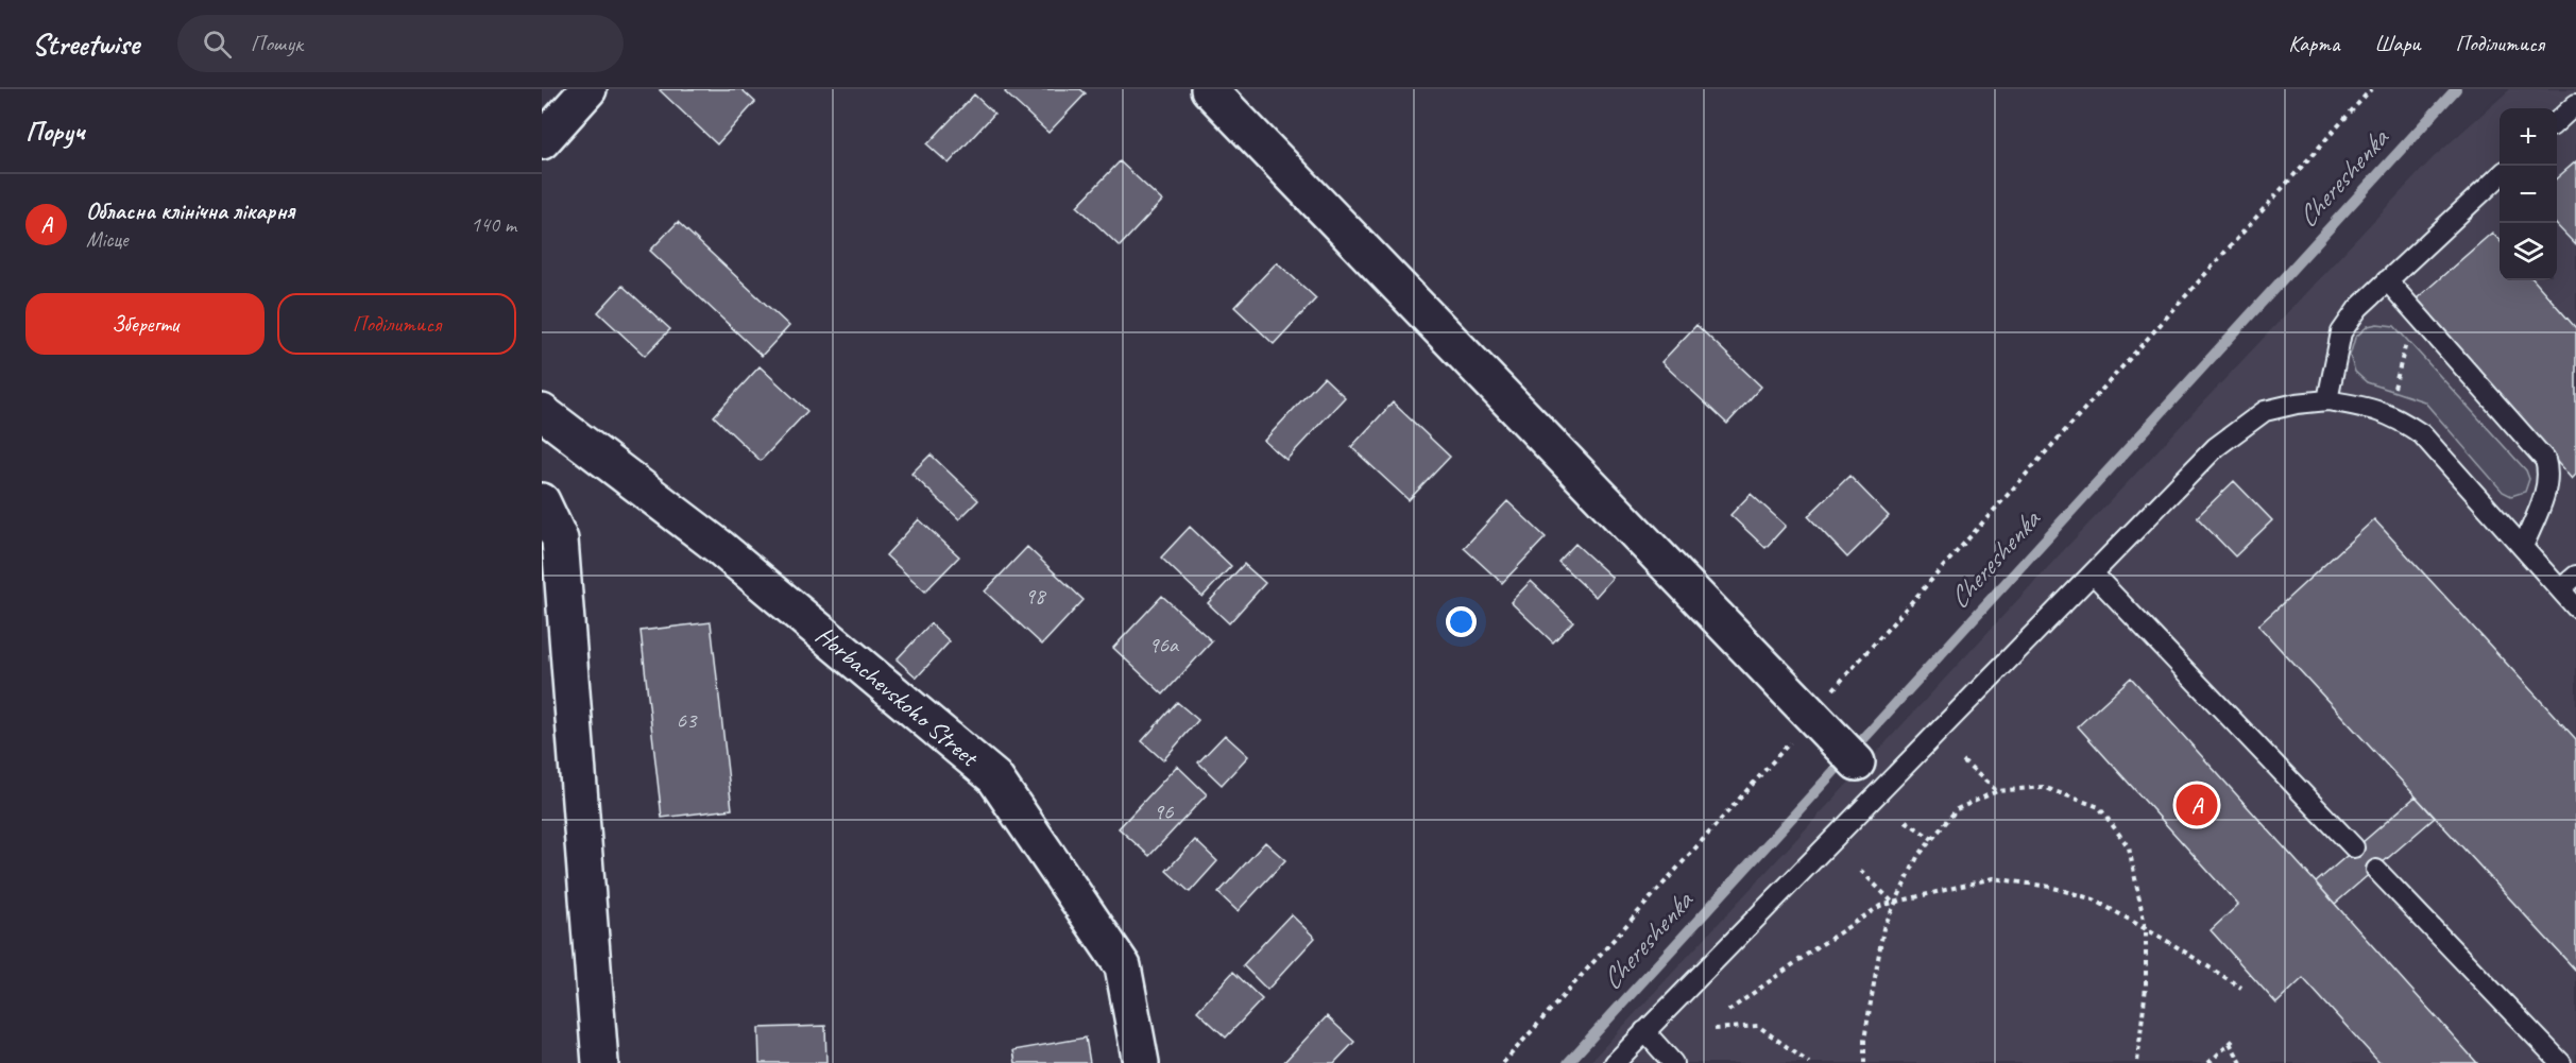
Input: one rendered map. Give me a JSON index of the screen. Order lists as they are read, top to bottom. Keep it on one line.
{"streets":{"street":["Horbachevskoho Street"]},"water":["Chereshenka"],"house_numbers":["98","96а","63","96"],"page":{"header":"Streetwise","search":"Пошук","nav":["Карта","Шари","Поділитися"],"heading":"Поруч","map_buttons":["+","−"],"list":[{"mark":"A","name":"Обласна клінічна лікарня","note":"Місце","value":"140 m"}],"buttons":["Зберегти","Поділитися"],"pins":"A"}}
